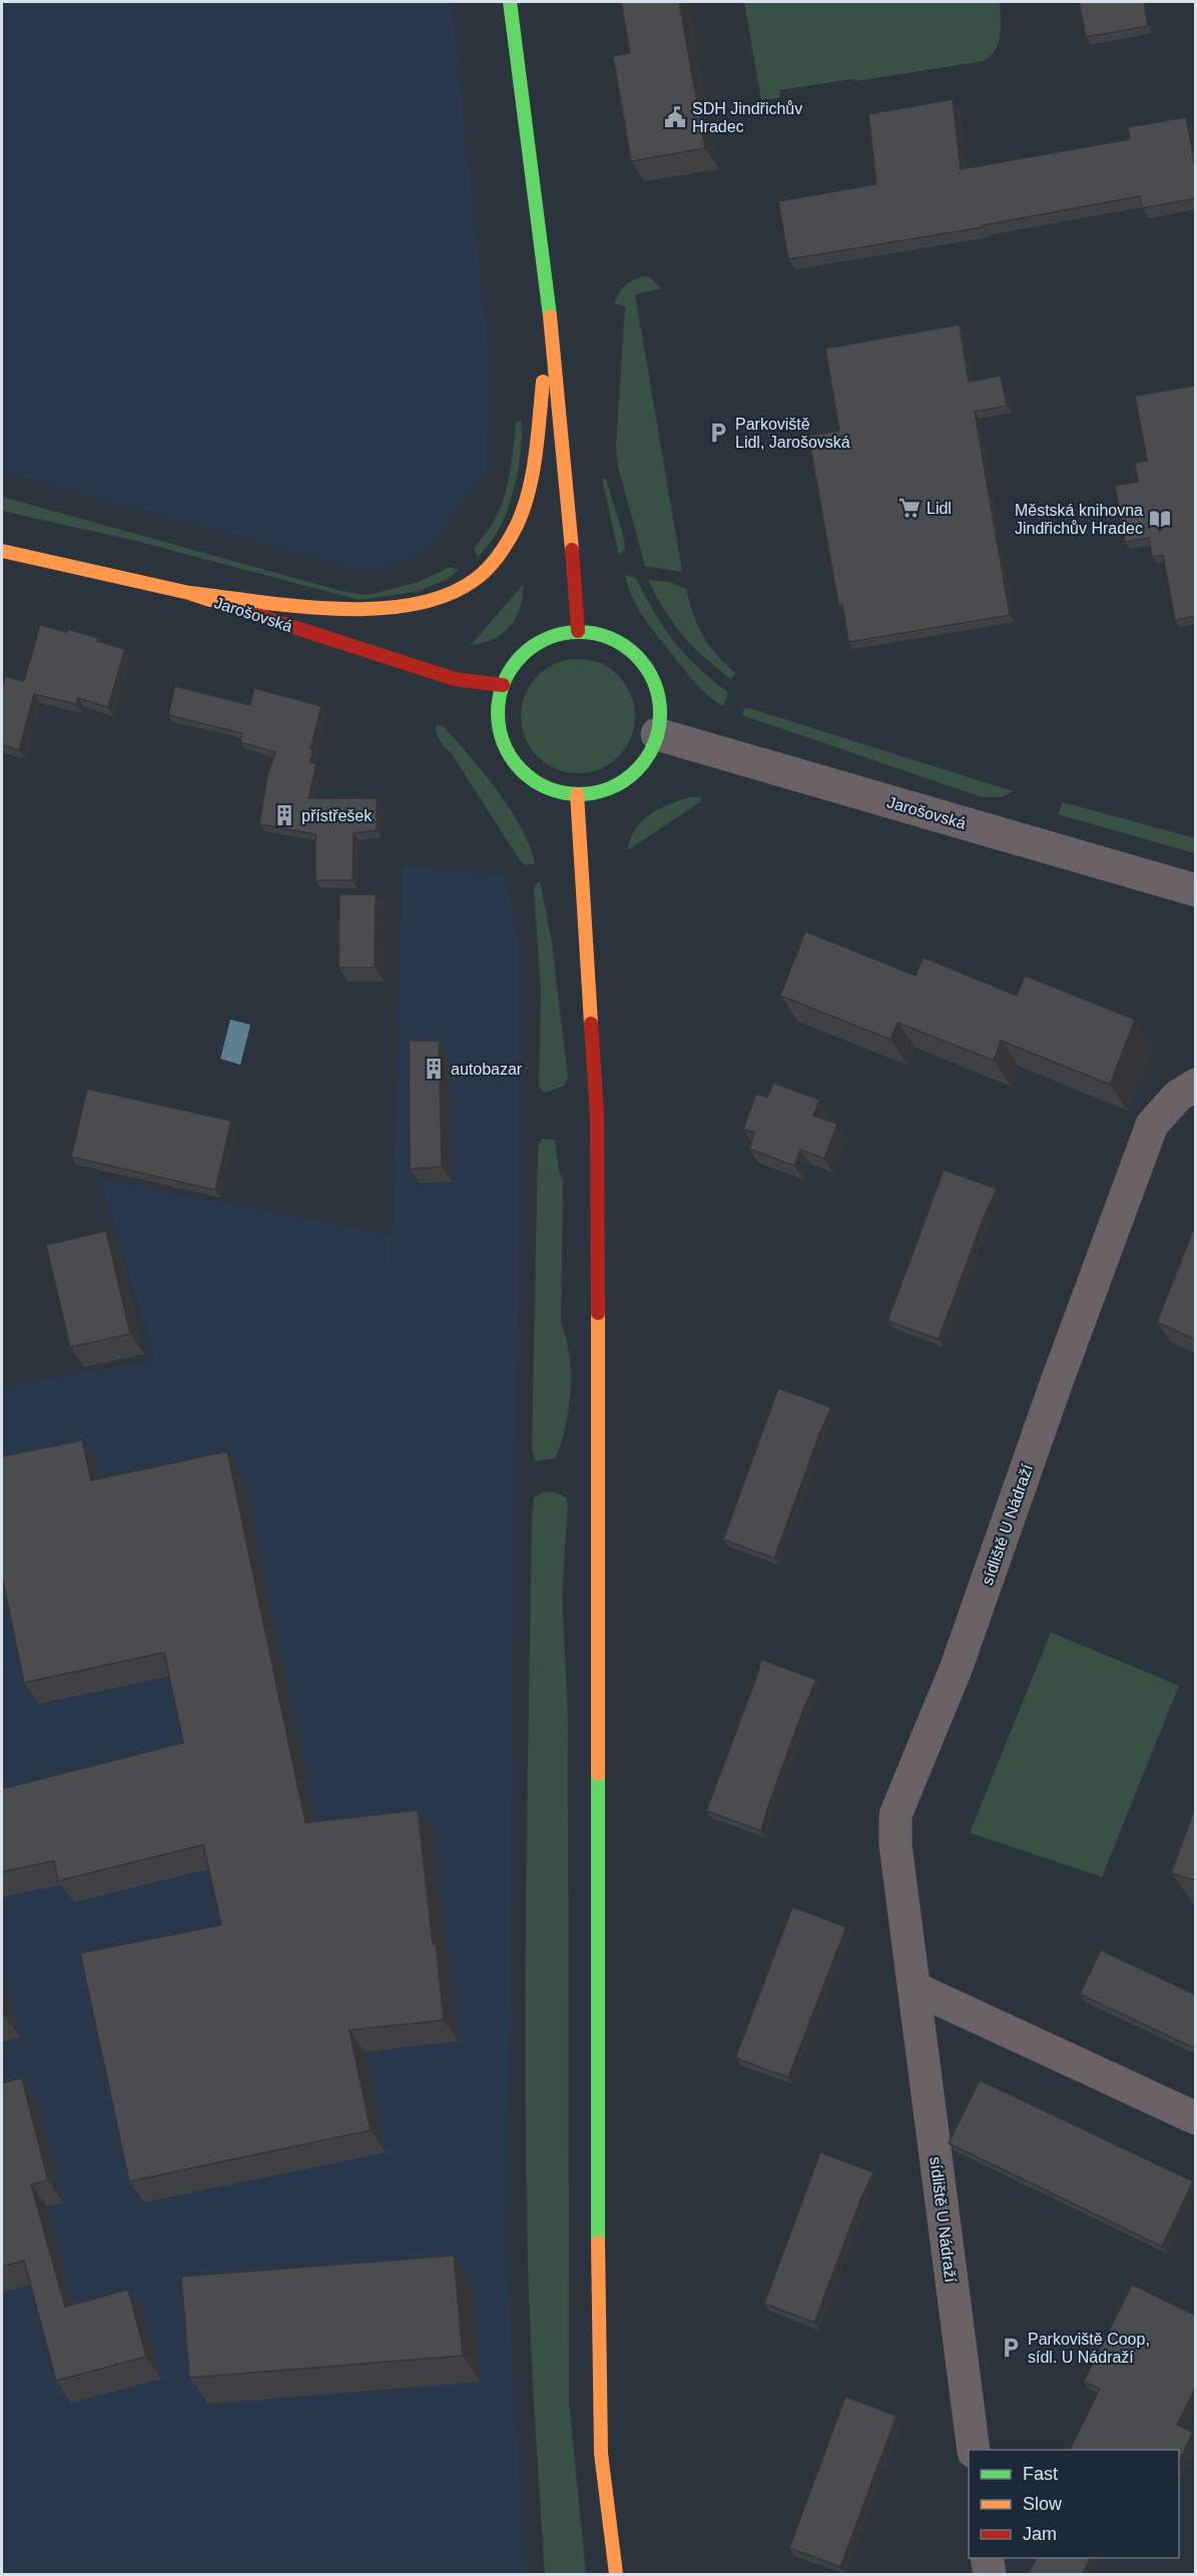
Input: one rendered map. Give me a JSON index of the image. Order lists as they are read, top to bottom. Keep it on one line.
{"streets":{"main road":["Jarošovská"],"street":["sídliště U Nádraží"]},"places":{"public building":["SDH Jindřichův Hradec"],"parking":["Parkoviště Lidl, Jarošovská","Parkoviště Coop, sídl. U Nádraží"],"supermarket":["Lidl"],"library":["Městská knihovna Jindřichův Hradec"],"building":["přístřešek","autobazar"]},"legend":["Fast","Slow","Jam"]}
